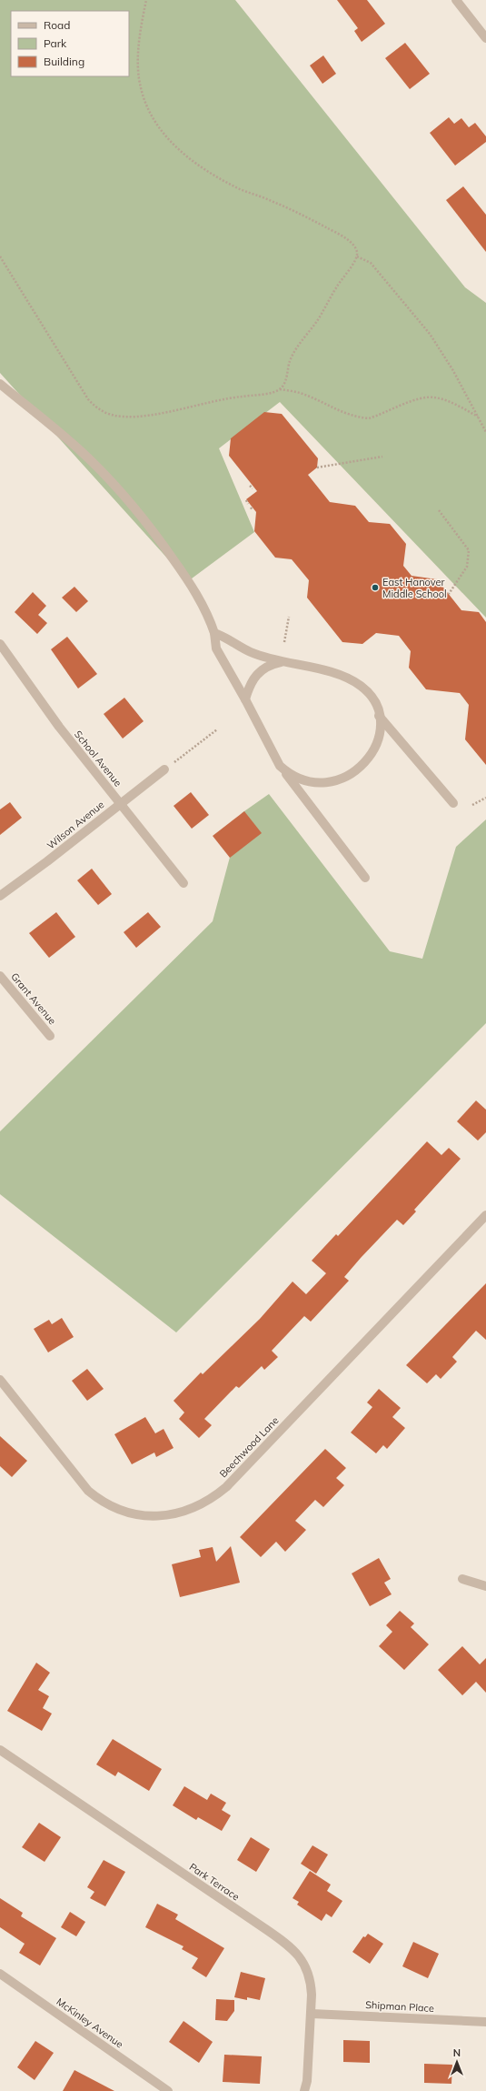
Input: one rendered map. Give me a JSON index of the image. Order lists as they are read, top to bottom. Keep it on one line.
{"streets":{"street":["School Avenue","Wilson Avenue","Grant Avenue","Beechwood Lane","Park Terrace","Shipman Place","McKinley Avenue"]},"crossings":[["School Avenue","Wilson Avenue"],["Park Terrace","Shipman Place"]],"places":["East Hanover Middle School"],"legend":["Road","Park","Building"],"north":"top"}
